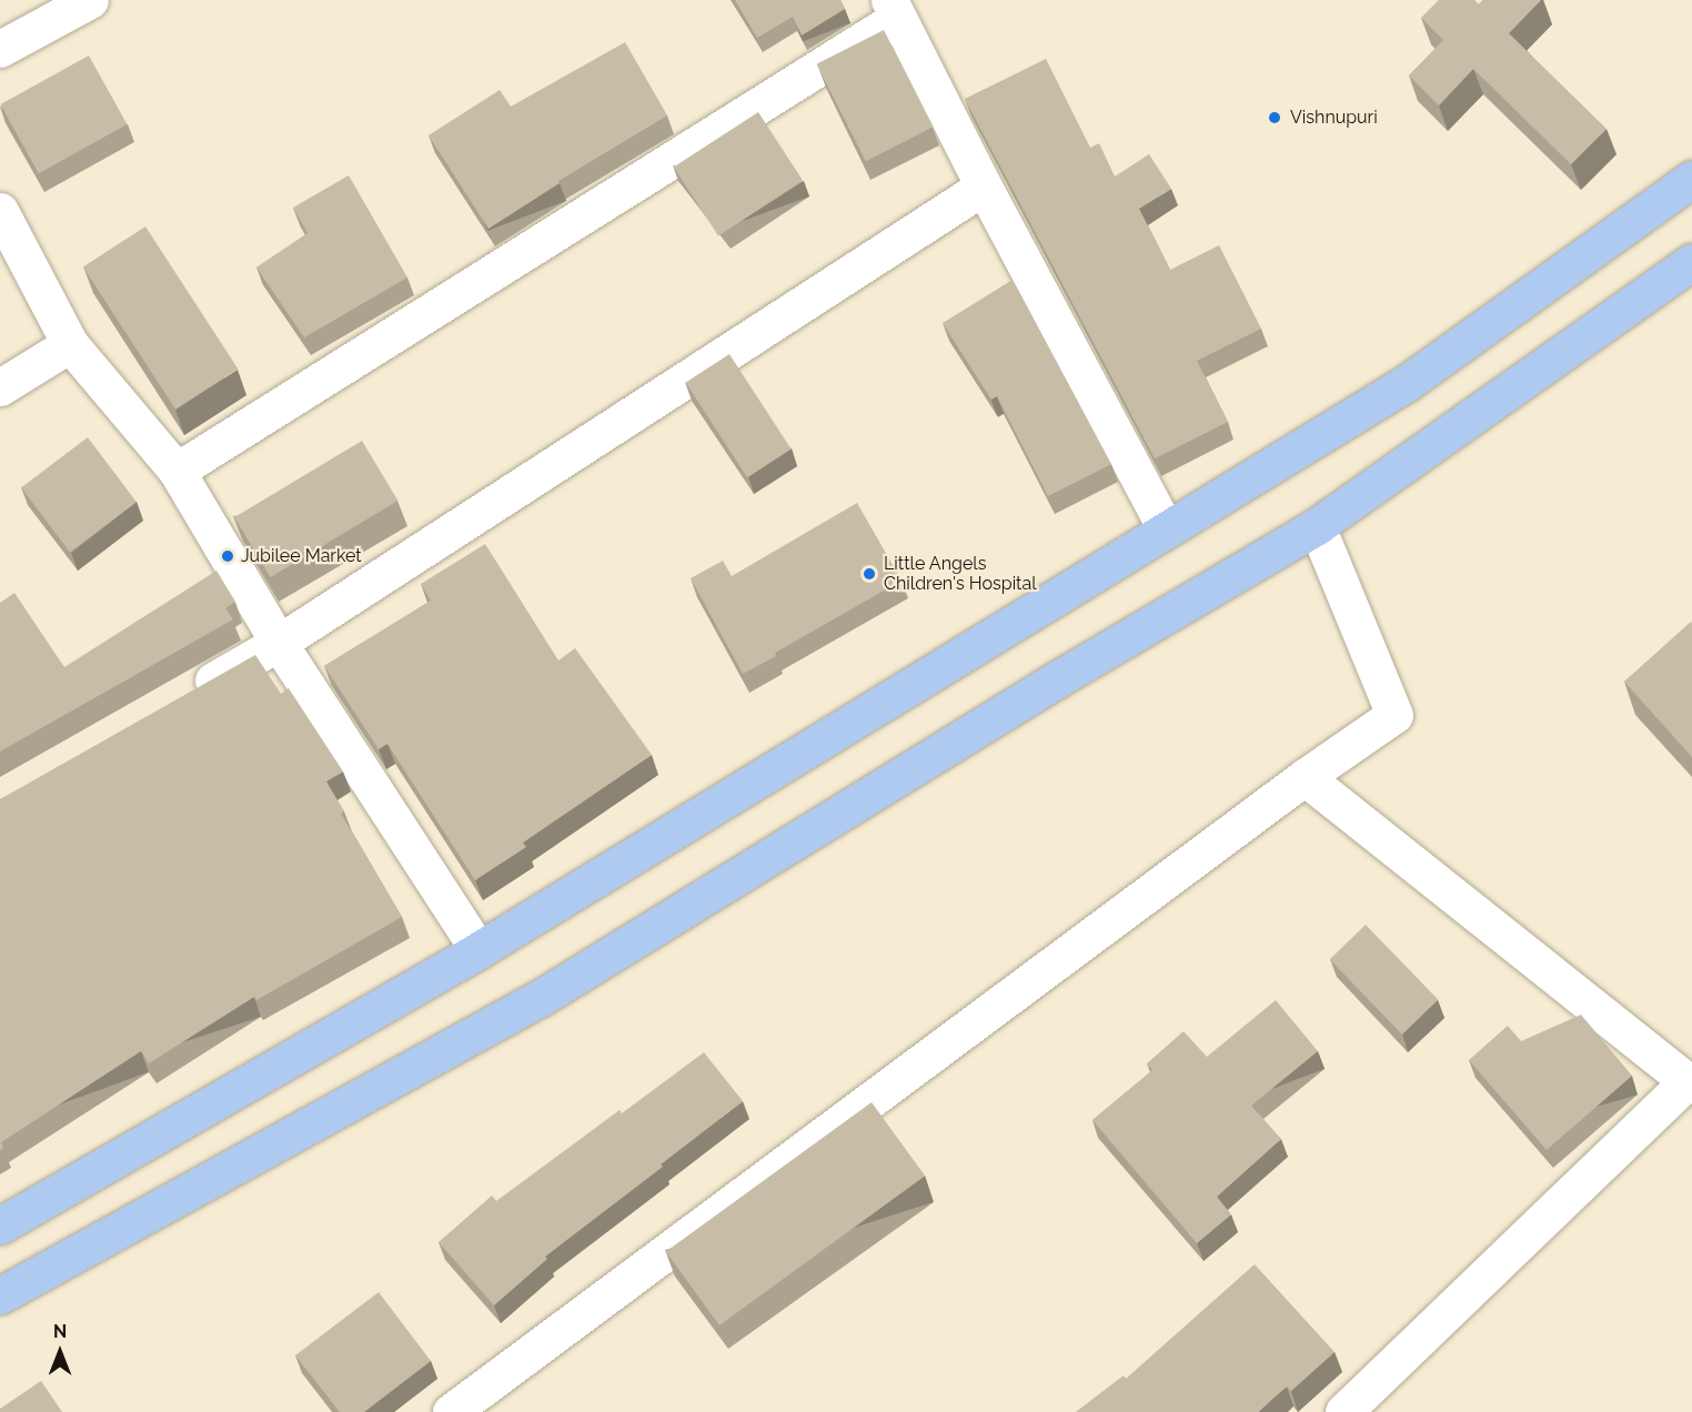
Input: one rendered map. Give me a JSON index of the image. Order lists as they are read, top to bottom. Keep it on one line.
{"places":["Vishnupuri","Jubilee Market","Little Angels Children's Hospital"],"north":"top"}
